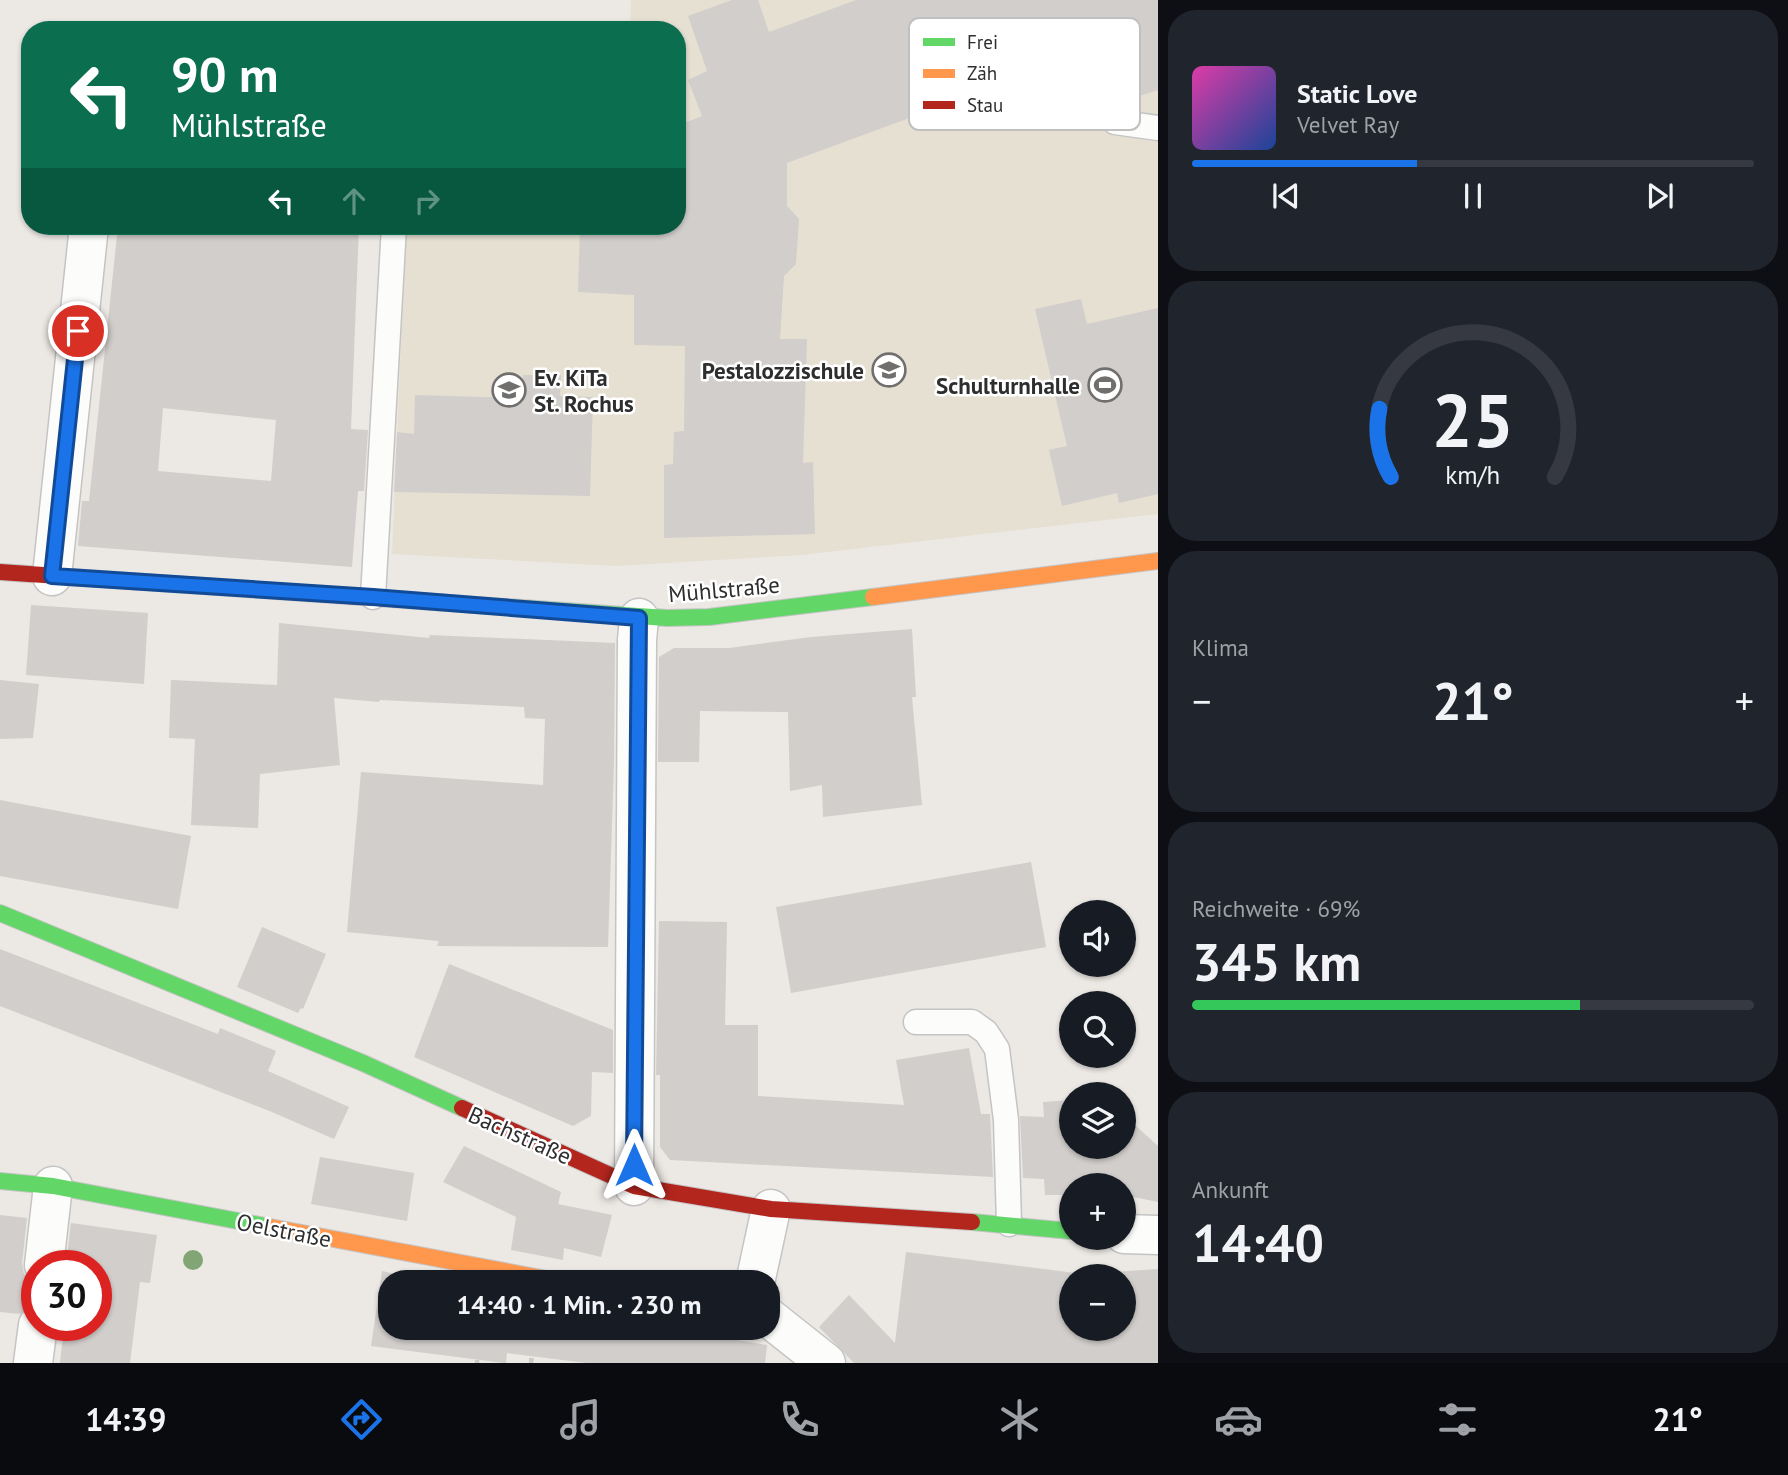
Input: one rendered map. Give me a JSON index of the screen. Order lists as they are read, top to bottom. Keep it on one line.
{"streets":{"street":["Mühlstraße","Bachstraße","Oelstraße"]},"places":{"school or university":["Pestalozzischule","Ev. KiTa St. Rochus"],"sports":["Schulturnhalle"]},"legend":["Frei","Zäh","Stau"],"page":{"turn":["90 m","Mühlstraße"],"song":["Static Love","Velvet Ray"],"tile":["Klima",["Reichweite · 69%","345 km"],["Ankunft","14:40"]],"heat":["−","21°","+"],"map_buttons":["+","−"],"limit":"30","trip":"14:40 · 1 Min. · 230 m","tabs":["14:39","21°"],"gauge":["25","km/h"]}}
